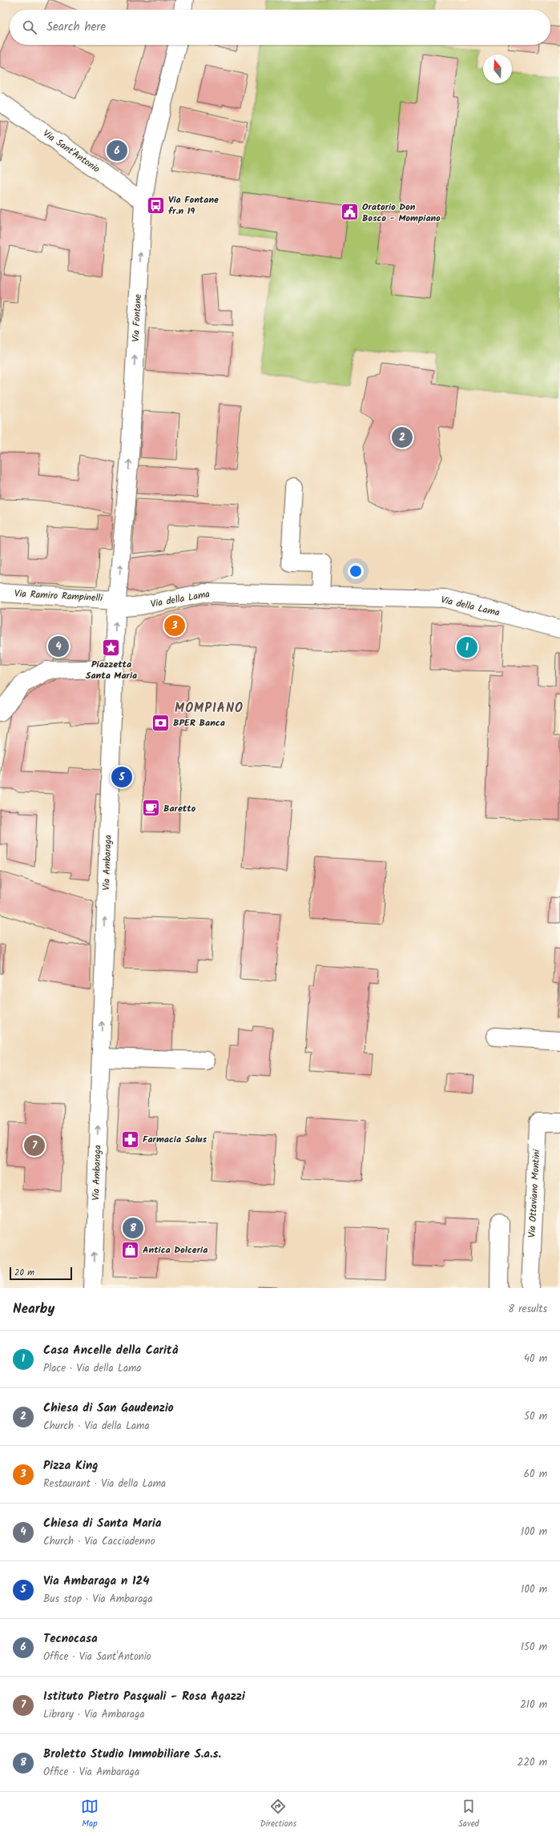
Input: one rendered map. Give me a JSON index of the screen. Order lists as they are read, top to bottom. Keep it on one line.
{"streets":{"street":["Via Sant'Antonio","Via Fontane","Via Ramiro Rampinelli","Via della Lama","Via Ambaraga","Via Ottaviano Montini"]},"crossings":[["Via Sant'Antonio","Via Fontane"],["Via Fontane","Via Ramiro Rampinelli"],["Via Fontane","Via della Lama"],["Via Ramiro Rampinelli","Via della Lama"]],"one_way":["Via Fontane","Via Ambaraga"],"districts":["MOMPIANO"],"places":{"bus stop":["Via Fontane fr.n 19"],"public building":["Oratorio Don Bosco - Mompiano"],"place":["Piazzetta Santa Maria"],"bank":["BPER Banca"],"cafe":["Baretto"],"pharmacy":["Farmacia Salus"],"shop":["Antica Dolceria"]},"scale_bar":"20 m","north":"top","page":{"search":"Search here","pins":["6","2","3","4","1","5","7","8"],"scale":"20 m","heading":["Nearby","8 results"],"list":[{"mark":"1","name":"Casa Ancelle della Carità","note":"Place · Via della Lama","value":"40 m"},{"mark":"2","name":"Chiesa di San Gaudenzio","note":"Church · Via della Lama","value":"50 m"},{"mark":"3","name":"Pizza King","note":"Restaurant · Via della Lama","value":"60 m"},{"mark":"4","name":"Chiesa di Santa Maria","note":"Church · Via Cacciadenno","value":"100 m"},{"mark":"5","name":"Via Ambaraga n 124","note":"Bus stop · Via Ambaraga","value":"100 m"},{"mark":"6","name":"Tecnocasa","note":"Office · Via Sant'Antonio","value":"150 m"},{"mark":"7","name":"Istituto Pietro Pasquali - Rosa Agazzi","note":"Library · Via Ambaraga","value":"210 m"},{"mark":"8","name":"Broletto Studio Immobiliare S.a.s.","note":"Office · Via Ambaraga","value":"220 m"}],"nav":["Map","Directions","Saved"]}}
